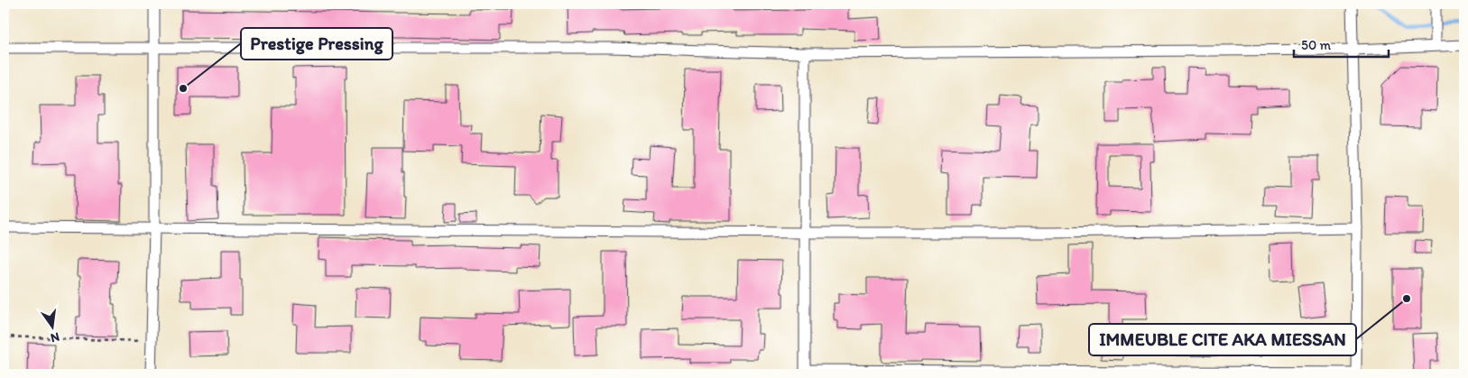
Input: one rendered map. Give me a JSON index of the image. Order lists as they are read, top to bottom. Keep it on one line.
{"places":["Prestige Pressing","IMMEUBLE CITE AKA MIESSAN"],"scale_bar":"50 m","north":"bottom"}
